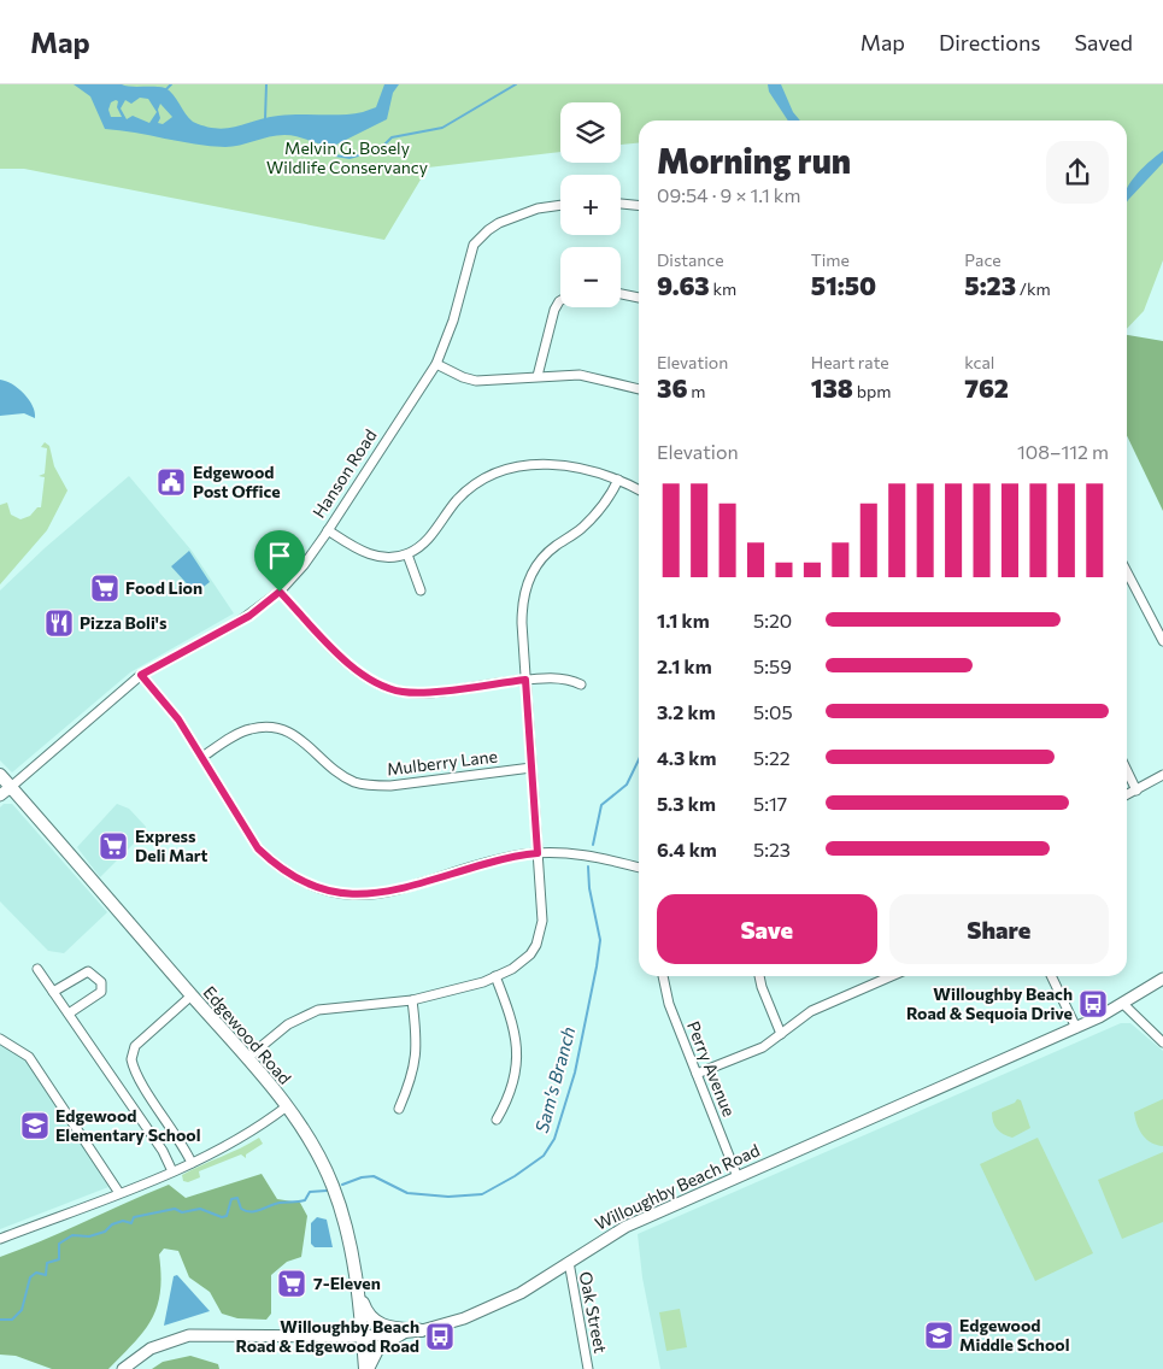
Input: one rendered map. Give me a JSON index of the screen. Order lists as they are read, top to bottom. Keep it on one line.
{"streets":{"main road":["Edgewood Road"],"street":["Hanson Road","Mulberry Lane","Perry Avenue","Willoughby Beach Road","Oak Street"]},"crossings":[["Hanson Road","Edgewood Road"],["Edgewood Road","Willoughby Beach Road"],["Perry Avenue","Willoughby Beach Road"],["Willoughby Beach Road","Oak Street"]],"water":["Sam's Branch"],"parks":["Melvin G. Bosely Wildlife Conservancy"],"places":{"public building":["Edgewood Post Office"],"supermarket":["Food Lion","Express Deli Mart","7-Eleven"],"restaurant":["Pizza Boli's"],"bus stop":["Willoughby Beach Road & Sequoia Drive","Willoughby Beach Road & Edgewood Road"],"school or university":["Edgewood Elementary School","Edgewood Middle School"]},"page":{"header":"Map","nav":["Map","Directions","Saved"],"map_buttons":["+","−"],"heading":["Morning run","09:54 · 9 × 1.1 km"],"stats":[["Distance","9.63 km"],["Time","51:50"],["Pace","5:23 /km"],["Elevation","36 m"],["Heart rate","138 bpm"],["kcal","762"]],"chart":["Elevation","108–112 m"],"list":[{"name":"1.1 km","note":"5:20"},{"name":"2.1 km","note":"5:59"},{"name":"3.2 km","note":"5:05"},{"name":"4.3 km","note":"5:22"},{"name":"5.3 km","note":"5:17"},{"name":"6.4 km","note":"5:23"}],"buttons":["Save","Share"]}}
